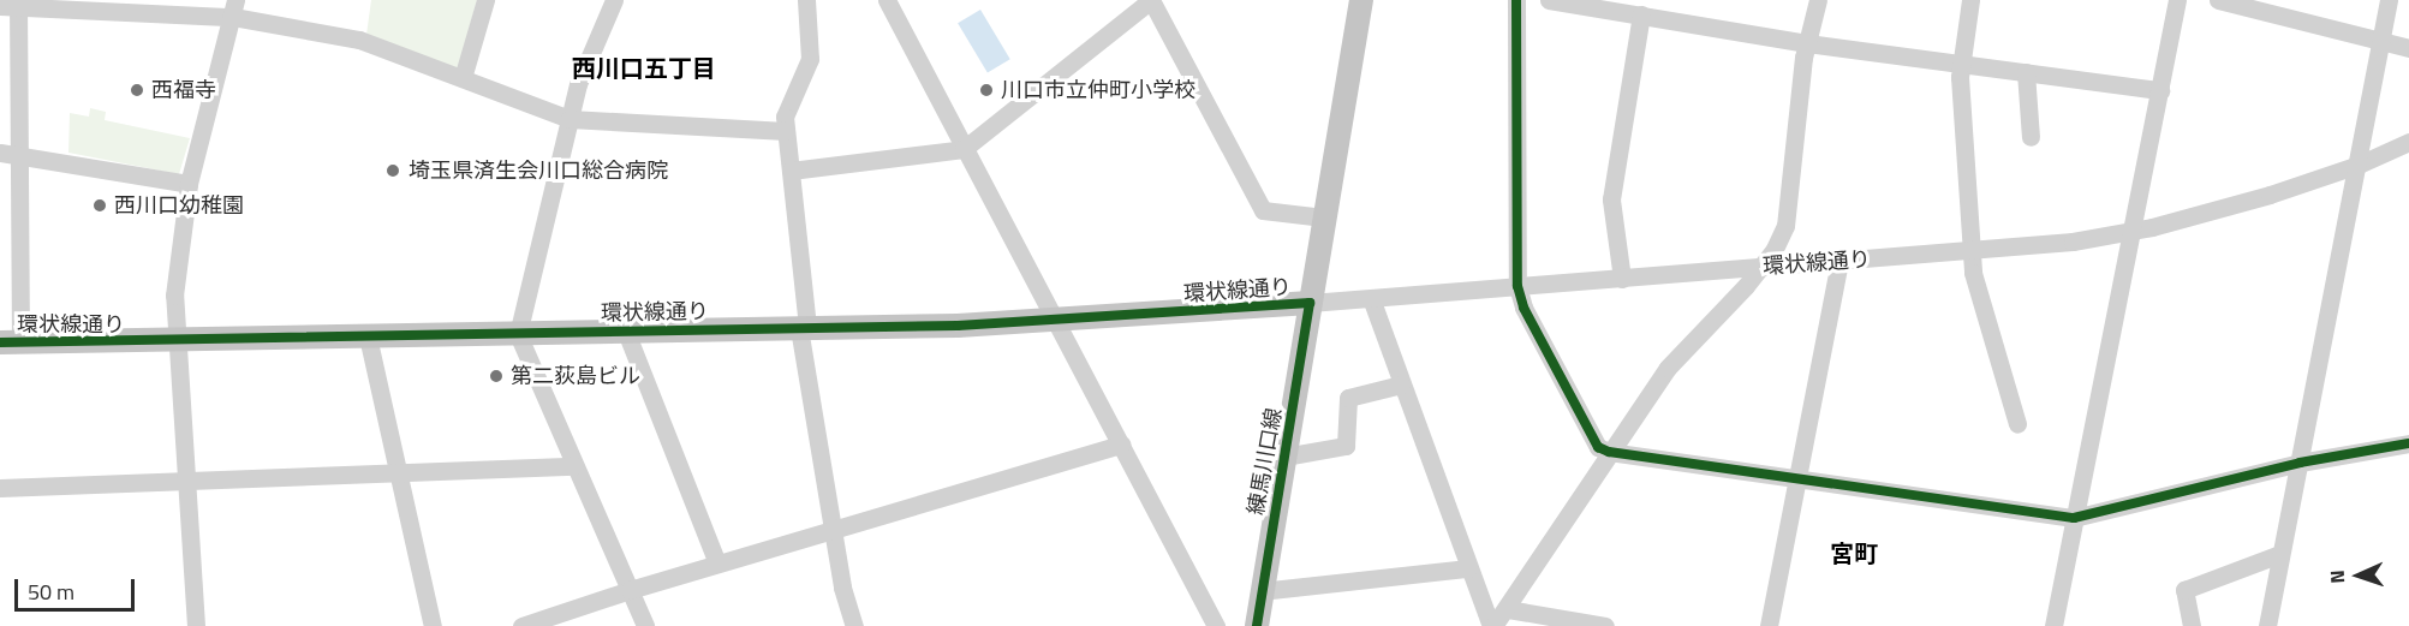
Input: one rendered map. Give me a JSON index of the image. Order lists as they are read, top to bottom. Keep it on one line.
{"streets":{"main road":["環状線通り","練馬川口線"]},"crossings":[["環状線通り","練馬川口線"]],"districts":["西川口五丁目","宮町"],"places":["西福寺","川口市立仲町小学校","埼玉県済生会川口総合病院","西川口幼稚園","第二荻島ビル"],"scale_bar":"50 m","north":"left"}
